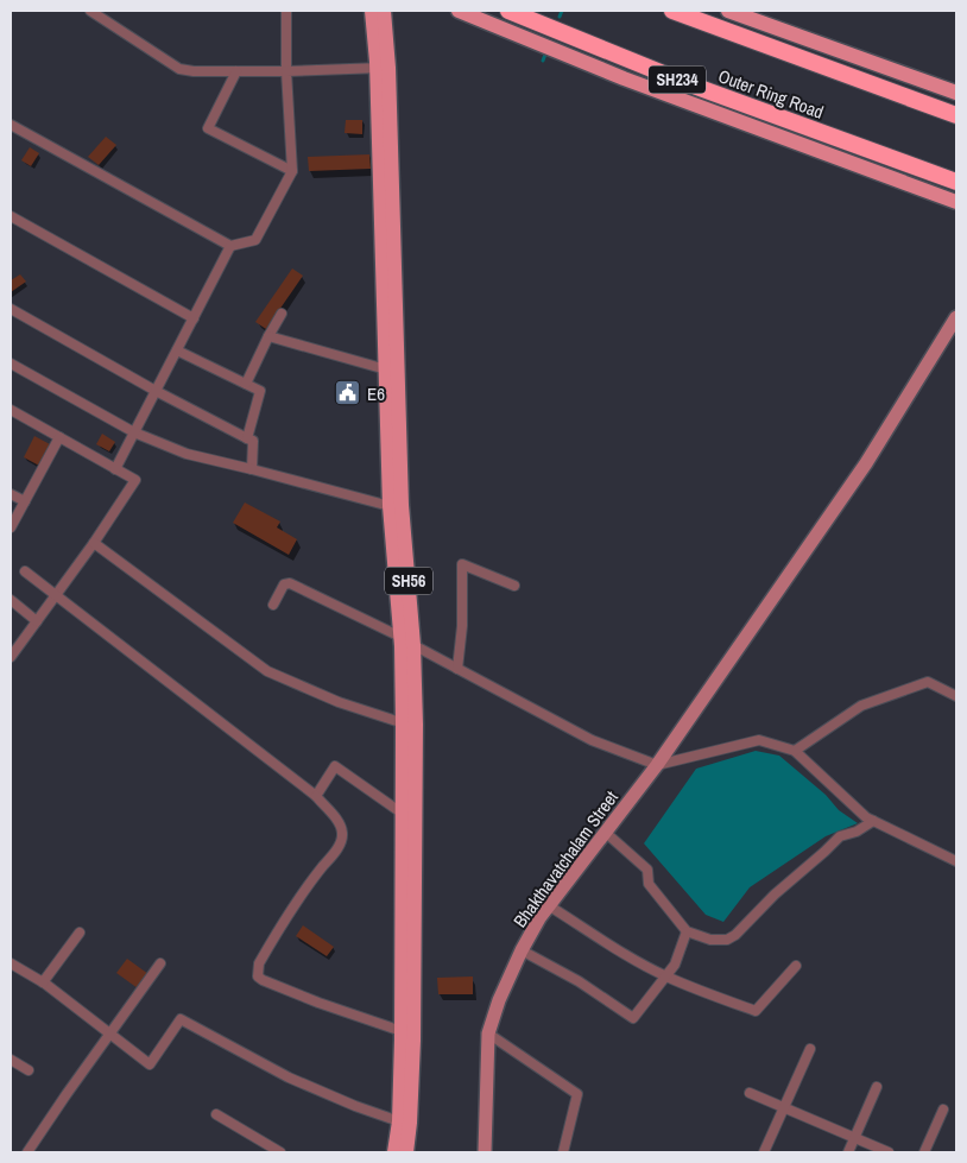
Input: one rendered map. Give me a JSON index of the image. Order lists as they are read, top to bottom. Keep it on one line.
{"streets":{"highway":["SH234","Outer Ring Road"],"main road":["SH56"],"street":["Bhakthavatchalam Street"]},"places":{"public building":["E6"]}}
